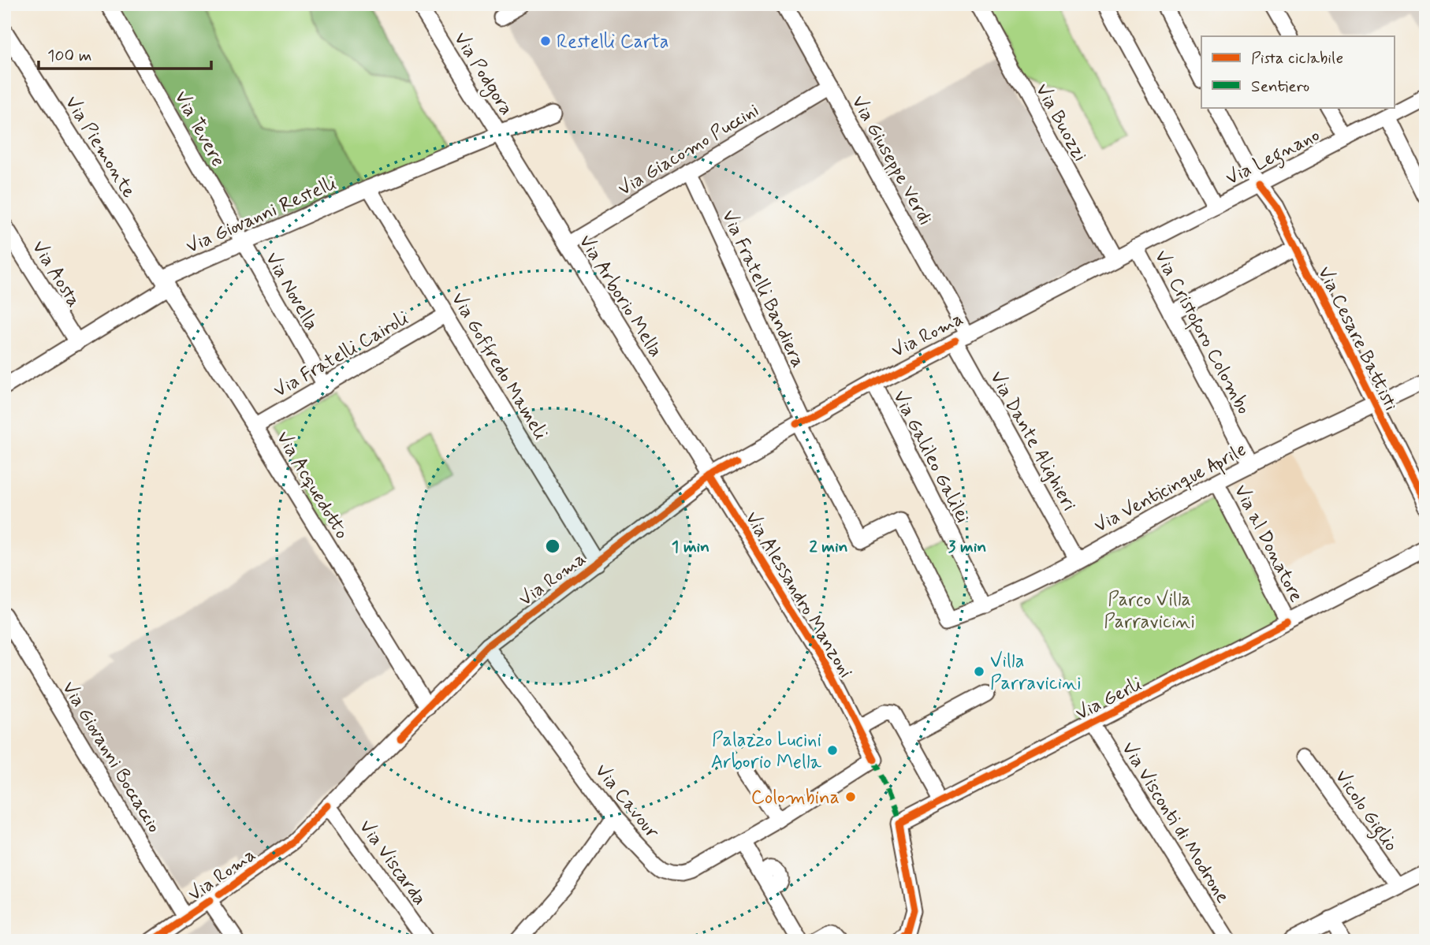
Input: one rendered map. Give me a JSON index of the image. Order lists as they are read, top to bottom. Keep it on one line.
{"streets":{"street":["Via Podgora","Via Buozzi","Via Tevere","Via Piemonte","Via Giacomo Puccini","Via Legnano","Via Giuseppe Verdi","Via Giovanni Restelli","Via Aosta","Via Fratelli Bandiera","Via Novella","Via Arborio Mella","Via Cristoforo Colombo","Via Roma","Via Cesare Battisti","Via Fratelli Cairoli","Via Goffredo Mameli","Via Dante Alighieri","Via Galileo Galilei","Via Acquedotto","Via Venticinque Aprile","Via al Donatore","Via Alessandro Manzoni","Via Gerli","Via Giovanni Boccaccio","Via Cavour","Vicolo Giglio","Via Visconti di Modrone","Via Viscarda"]},"crossings":[["Via Podgora","Via Giovanni Restelli"],["Via Podgora","Via Arborio Mella"],["Via Buozzi","Via Roma"],["Via Tevere","Via Giovanni Restelli"],["Via Tevere","Via Novella"],["Via Piemonte","Via Giovanni Restelli"],["Via Piemonte","Via Acquedotto"],["Via Giacomo Puccini","Via Giuseppe Verdi"],["Via Giacomo Puccini","Via Fratelli Bandiera"],["Via Giacomo Puccini","Via Arborio Mella"],["Via Legnano","Via Cristoforo Colombo"],["Via Legnano","Via Roma"],["Via Legnano","Via Cesare Battisti"],["Via Giuseppe Verdi","Via Roma"],["Via Giuseppe Verdi","Via Dante Alighieri"],["Via Giovanni Restelli","Via Aosta"],["Via Giovanni Restelli","Via Novella"],["Via Giovanni Restelli","Via Arborio Mella"],["Via Giovanni Restelli","Via Goffredo Mameli"],["Via Giovanni Restelli","Via Acquedotto"],["Via Fratelli Bandiera","Via Roma"],["Via Fratelli Bandiera","Via Venticinque Aprile"],["Via Novella","Via Fratelli Cairoli"],["Via Arborio Mella","Via Roma"],["Via Arborio Mella","Via Alessandro Manzoni"],["Via Cristoforo Colombo","Via Roma"],["Via Cristoforo Colombo","Via Venticinque Aprile"],["Via Roma","Via Goffredo Mameli"],["Via Roma","Via Dante Alighieri"],["Via Roma","Via Galileo Galilei"],["Via Roma","Via Acquedotto"],["Via Roma","Via Alessandro Manzoni"],["Via Roma","Via Giovanni Boccaccio"],["Via Roma","Via Cavour"],["Via Roma","Via Viscarda"],["Via Cesare Battisti","Via Venticinque Aprile"],["Via Fratelli Cairoli","Via Goffredo Mameli"],["Via Fratelli Cairoli","Via Acquedotto"],["Via Dante Alighieri","Via Venticinque Aprile"],["Via Galileo Galilei","Via Venticinque Aprile"],["Via Venticinque Aprile","Via al Donatore"],["Via al Donatore","Via Gerli"],["Via Alessandro Manzoni","Via Cavour"],["Via Gerli","Via Visconti di Modrone"]],"parks":["Parco Villa Parravicini"],"places":["Restelli Carta","Villa Parravicini","Palazzo Lucini Arborio Mella","Colombina"],"legend":["Pista ciclabile","Sentiero"],"scale_bar":"100 m","rings":["1 min","2 min","3 min"]}
